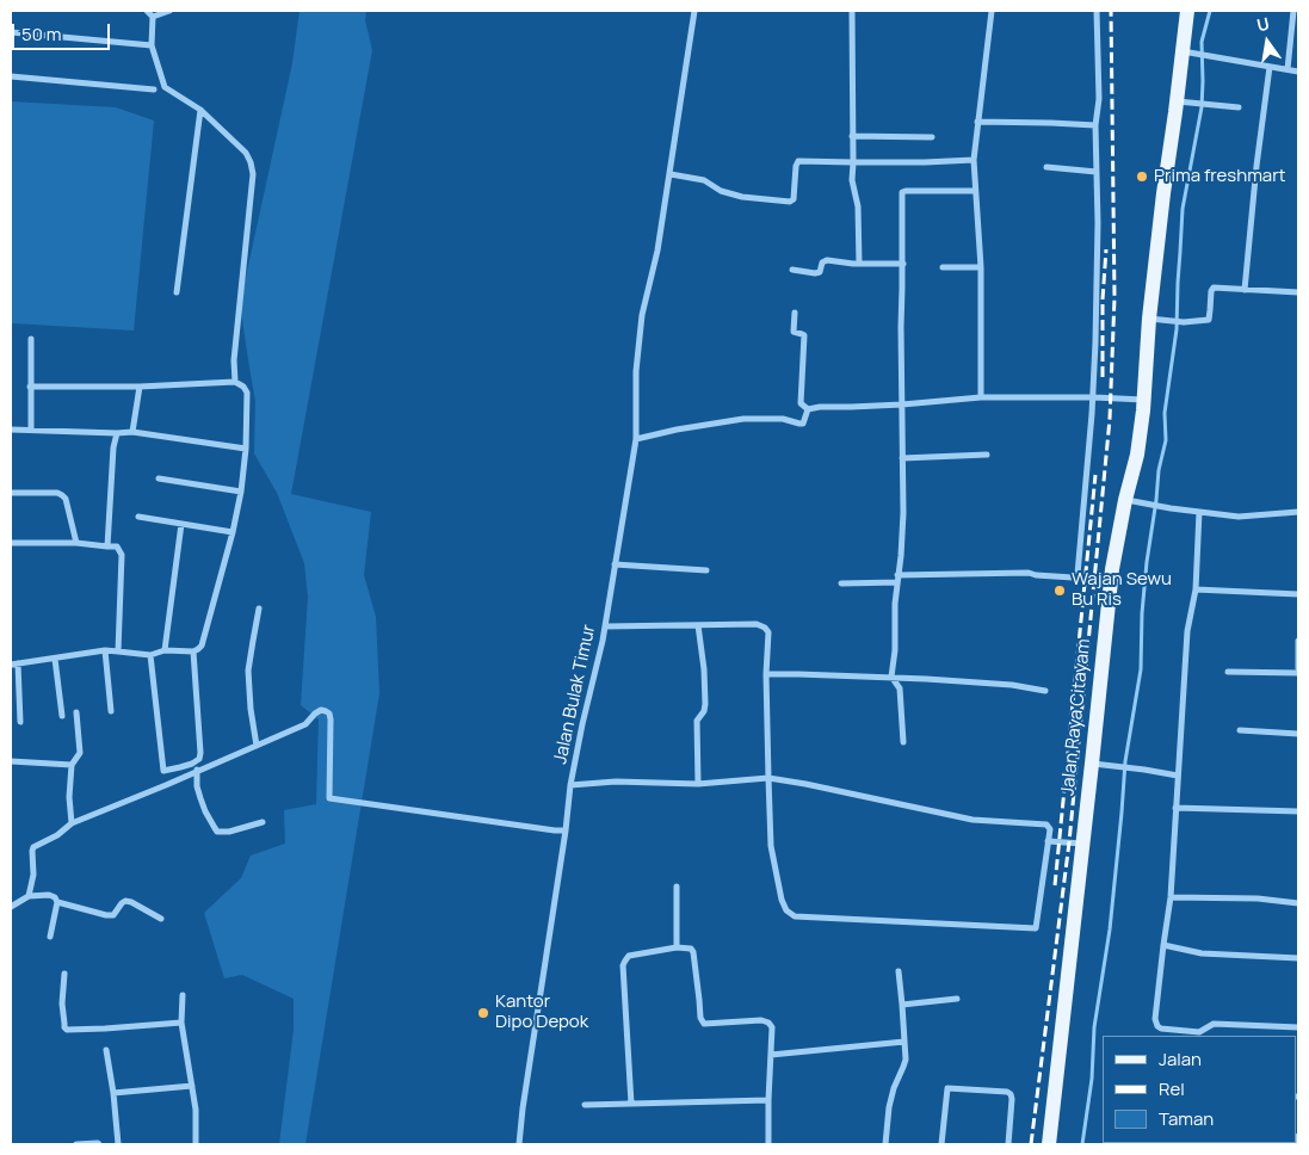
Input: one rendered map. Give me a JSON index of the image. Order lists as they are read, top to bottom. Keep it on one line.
{"streets":{"main road":["Jalan Raya Citayam"],"street":["Jalan Bulak Timur"]},"places":["Prima freshmart","Wajan Sewu Bu Ris","Kantor Dipo Depok"],"legend":["Jalan","Rel","Taman"],"scale_bar":"50 m","north":"top"}
